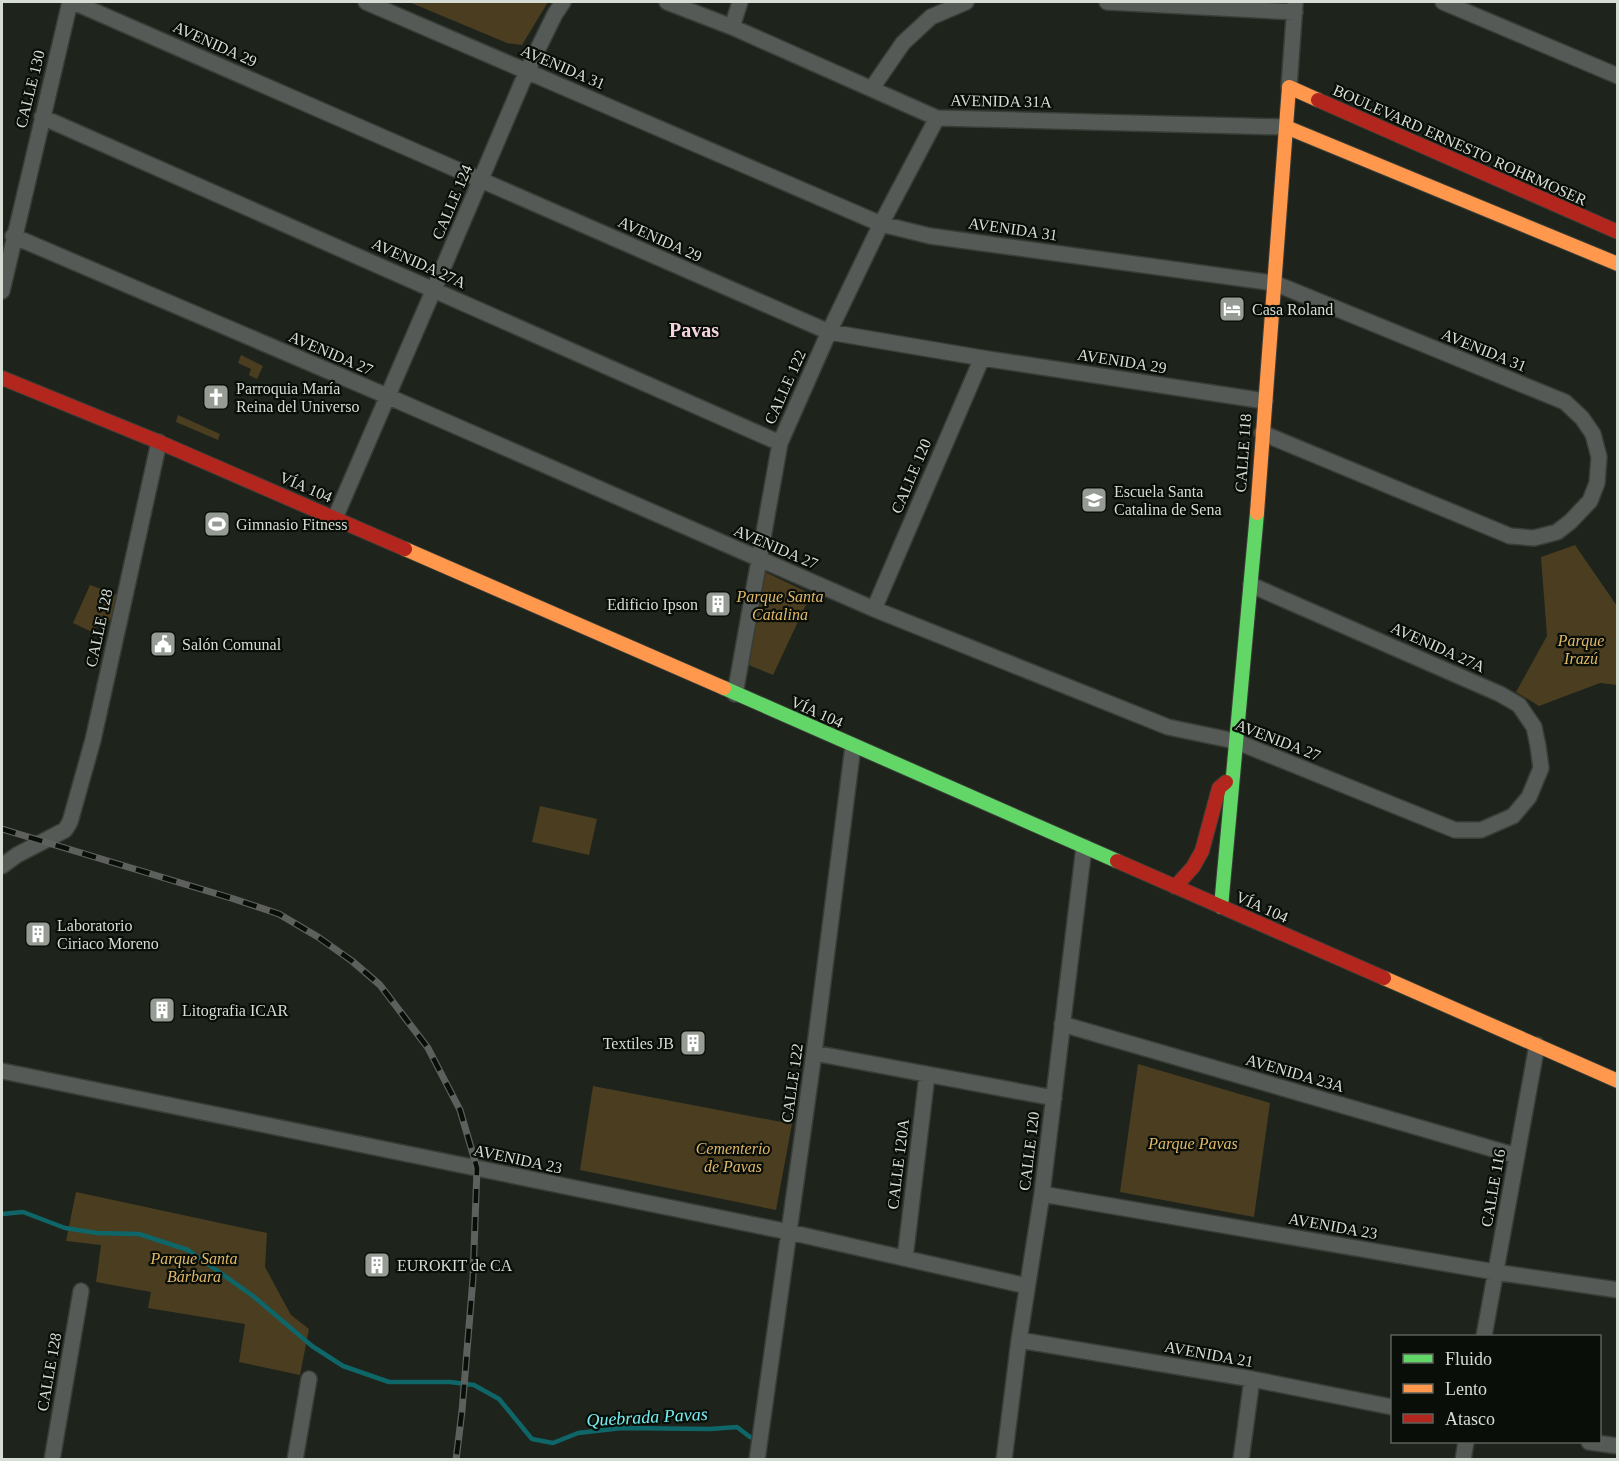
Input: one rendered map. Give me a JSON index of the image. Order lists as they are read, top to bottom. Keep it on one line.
{"streets":{"main road":["BOULEVARD ERNESTO ROHRMOSER","CALLE 118","VÍA 104"],"street":["AVENIDA 29","AVENIDA 31","CALLE 130","AVENIDA 31A","CALLE 124","AVENIDA 27A","AVENIDA 27","CALLE 122","CALLE 120","CALLE 128","AVENIDA 23A","AVENIDA 23","CALLE 120A","CALLE 116","AVENIDA 21"]},"crossings":[["AVENIDA 29","CALLE 130"],["AVENIDA 29","CALLE 124"],["AVENIDA 29","CALLE 122"],["AVENIDA 29","CALLE 118"],["AVENIDA 29","CALLE 120"],["AVENIDA 31","CALLE 124"],["AVENIDA 31","CALLE 122"],["AVENIDA 31","CALLE 118"],["CALLE 130","AVENIDA 27A"],["CALLE 130","AVENIDA 27"],["AVENIDA 31A","CALLE 122"],["AVENIDA 31A","CALLE 118"],["BOULEVARD ERNESTO ROHRMOSER","CALLE 118"],["CALLE 124","AVENIDA 27A"],["CALLE 124","AVENIDA 27"],["CALLE 124","VÍA 104"],["AVENIDA 27A","AVENIDA 27"],["AVENIDA 27A","CALLE 122"],["AVENIDA 27A","CALLE 118"],["AVENIDA 27","CALLE 122"],["AVENIDA 27","CALLE 118"],["AVENIDA 27","CALLE 120"],["CALLE 122","VÍA 104"],["CALLE 122","AVENIDA 23"],["CALLE 118","VÍA 104"],["CALLE 120","VÍA 104"],["CALLE 120","AVENIDA 23A"],["CALLE 120","AVENIDA 23"],["CALLE 120","AVENIDA 21"],["VÍA 104","CALLE 128"],["VÍA 104","CALLE 116"],["AVENIDA 23A","CALLE 116"],["AVENIDA 23","CALLE 120A"],["AVENIDA 23","CALLE 116"]],"districts":["Pavas"],"water":["Quebrada Pavas"],"parks":["Parque Santa Catalina","Parque Irazú","Parque Pavas","Cementerio de Pavas","Parque Santa Bárbara"],"places":{"hotel":["Casa Roland"],"church":["Parroquia María Reina del Universo"],"school or university":["Escuela Santa Catalina de Sena"],"sports":["Gimnasio Fitness"],"building":["Edificio Ipson","Laboratorio Ciriaco Moreno","Litografia ICAR","Textiles JB","EUROKIT de CA"],"public building":["Salón Comunal"]},"legend":["Fluido","Lento","Atasco"]}
